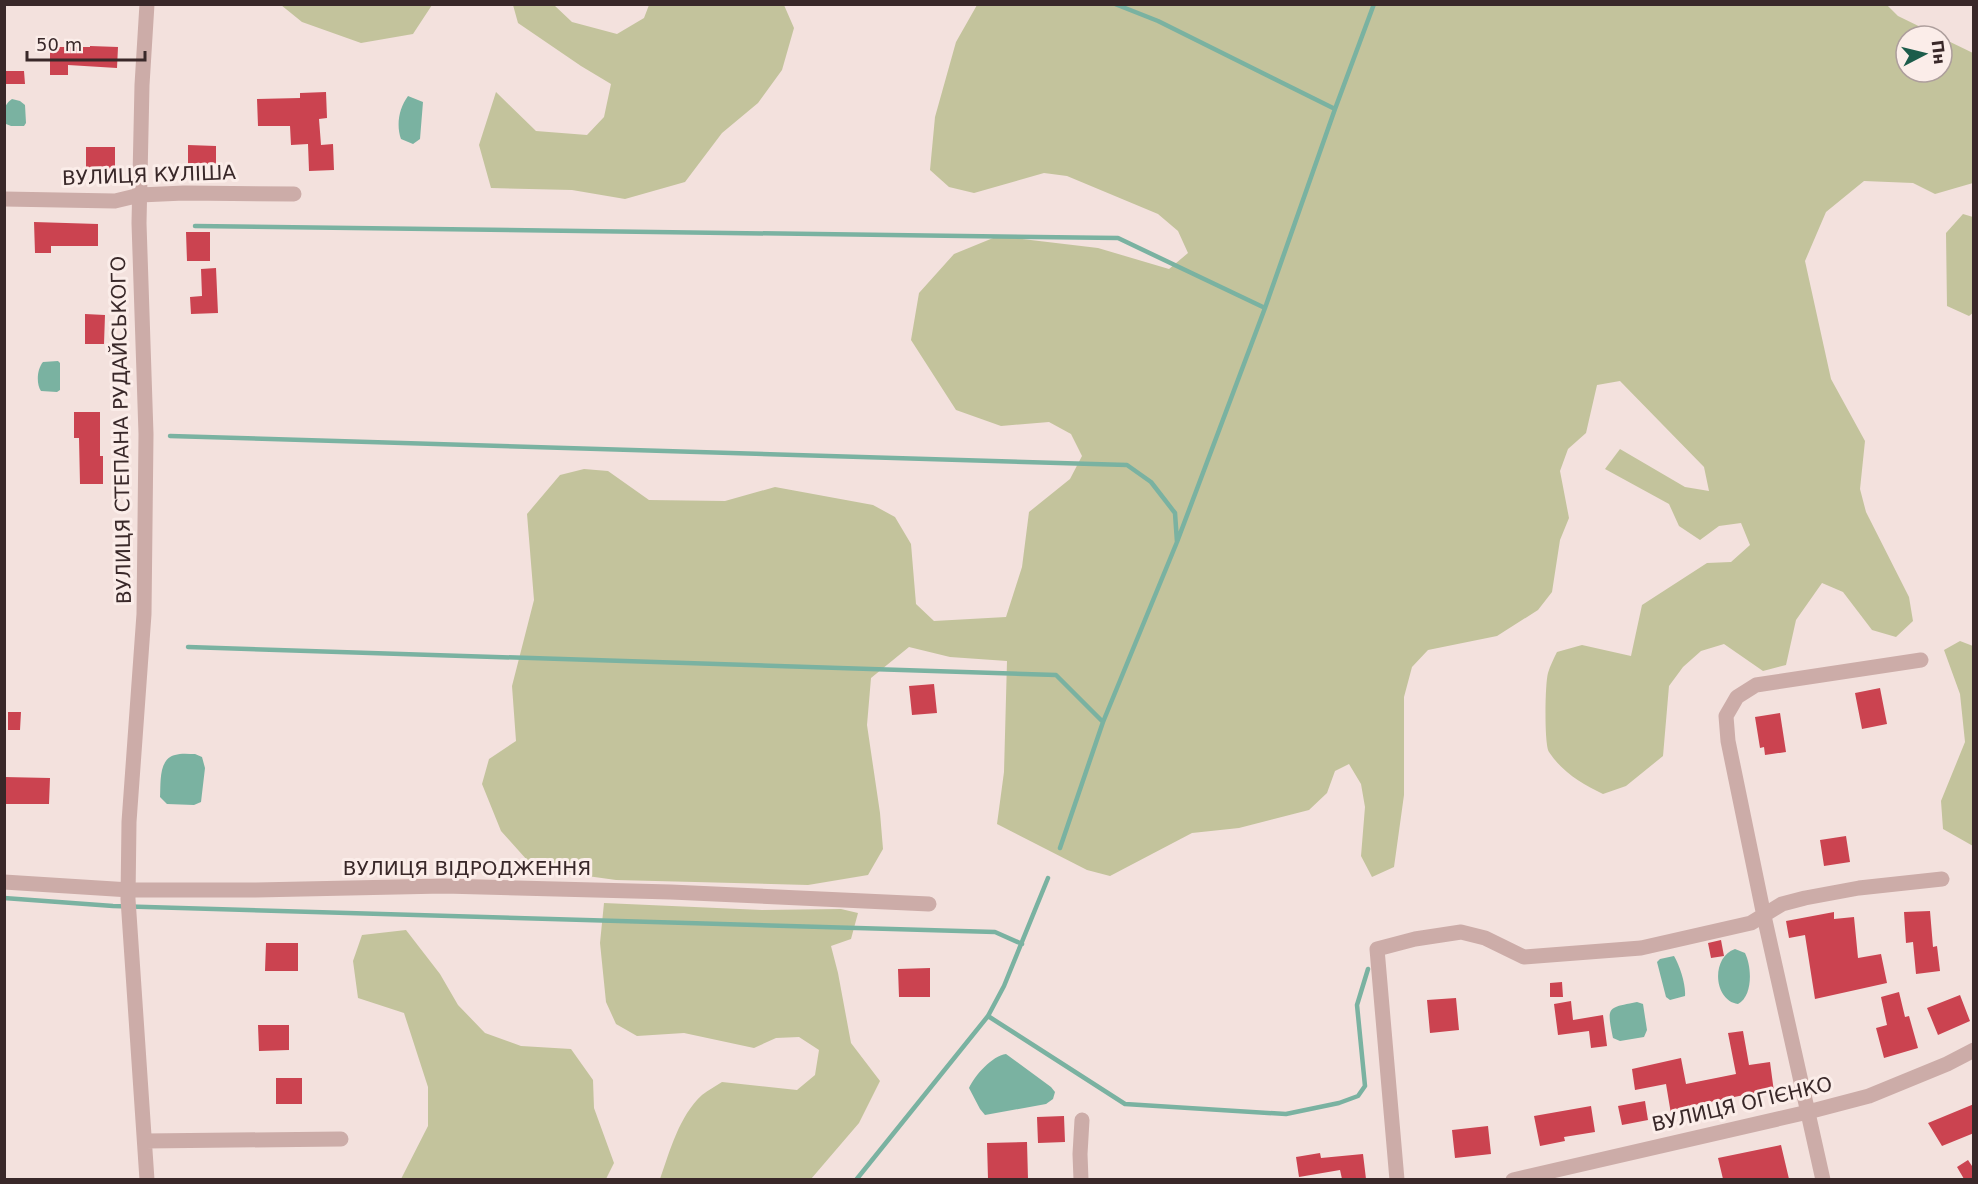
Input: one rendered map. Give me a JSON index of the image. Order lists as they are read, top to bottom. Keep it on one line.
{"streets":{"street":["ВУЛИЦЯ КУЛІША","ВУЛИЦЯ СТЕПАНА РУДАЙСЬКОГО","ВУЛИЦЯ ВІДРОДЖЕННЯ","ВУЛИЦЯ ОГІЄНКО"]},"crossings":[["ВУЛИЦЯ КУЛІША","ВУЛИЦЯ СТЕПАНА РУДАЙСЬКОГО"],["ВУЛИЦЯ СТЕПАНА РУДАЙСЬКОГО","ВУЛИЦЯ ВІДРОДЖЕННЯ"]],"scale_bar":"50 m","north":"right"}
